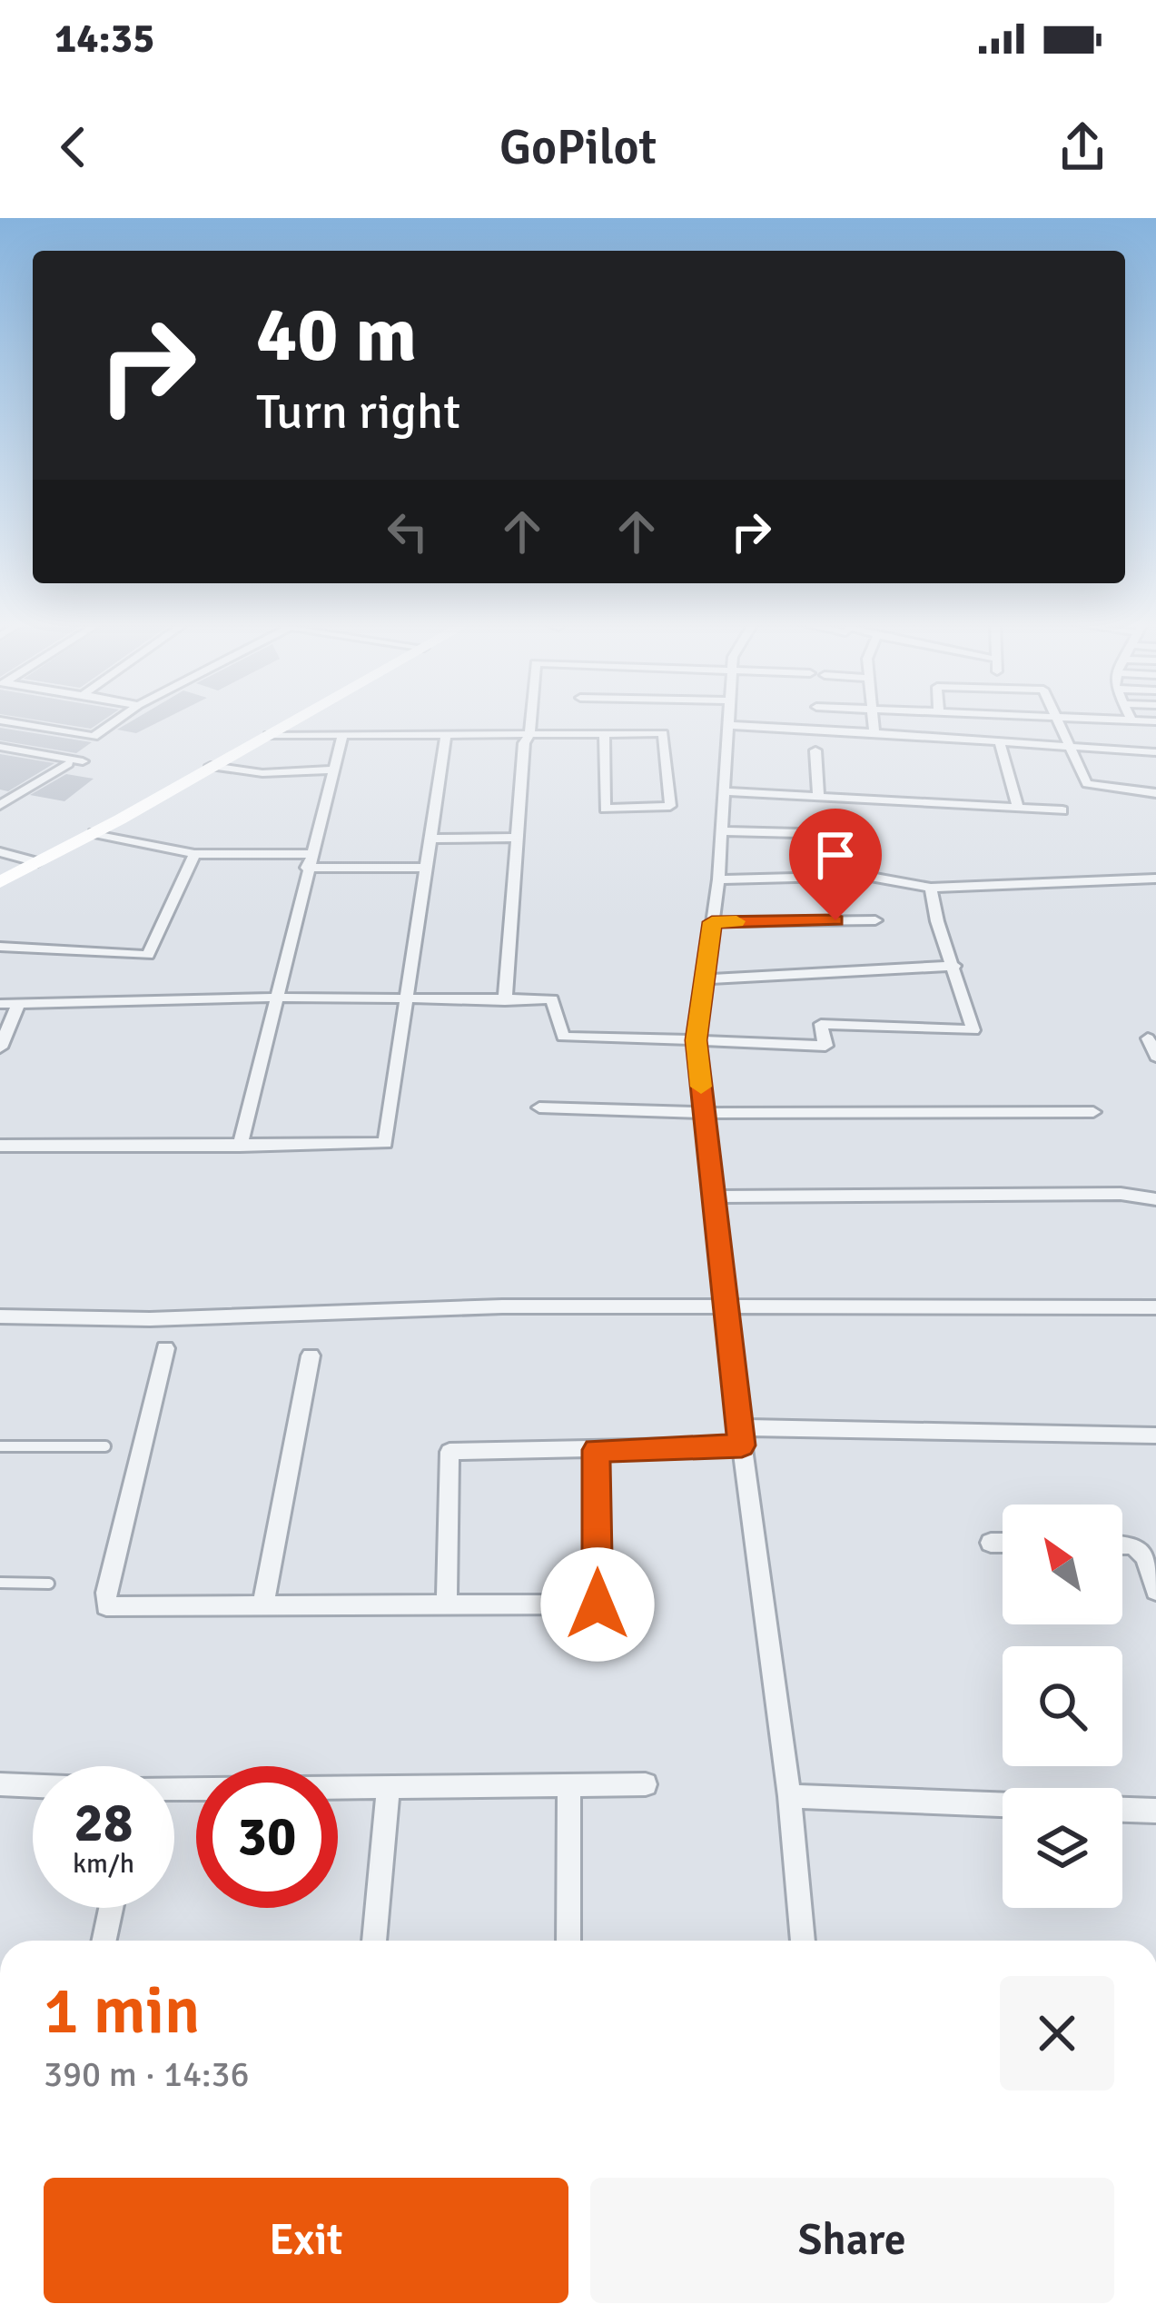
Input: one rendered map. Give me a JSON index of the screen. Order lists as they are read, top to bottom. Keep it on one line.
{"north":"top left","page":{"status":"14:35","header":"GoPilot","turn":["40 m","Turn right"],"speed":"28 km/h","limit":"30","heading":["1 min","390 m · 14:36"],"buttons":["Exit","Share"]}}
